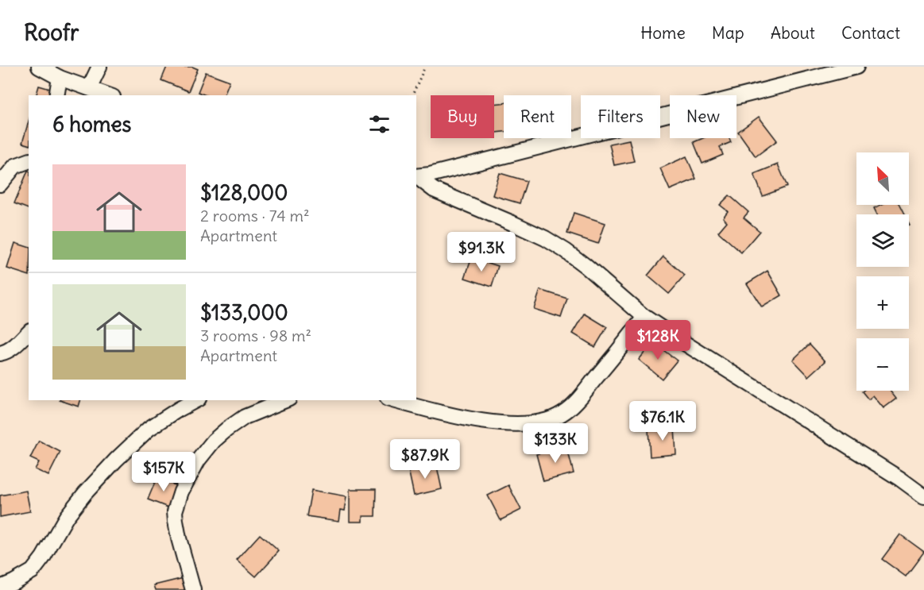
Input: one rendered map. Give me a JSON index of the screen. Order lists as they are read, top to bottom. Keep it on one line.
{"north":"top left","page":{"header":"Roofr","nav":["Home","Map","About","Contact"],"chip":["Buy","Rent","Filters","New"],"heading":"6 homes","map_buttons":["+","−"],"list":[{"name":"$128,000","note":"2 rooms · 74 m² · Apartment"},{"name":"$133,000","note":"3 rooms · 98 m² · Apartment"}],"price":["$91.3K","$128K","$76.1K","$133K","$87.9K","$157K"]}}
